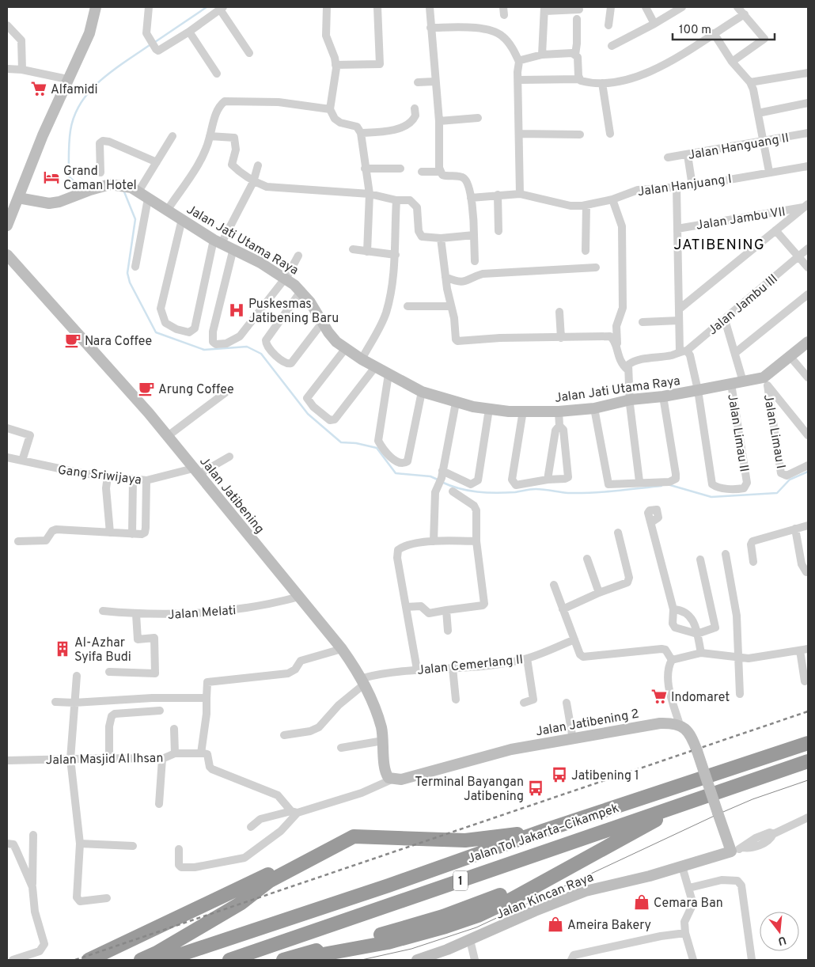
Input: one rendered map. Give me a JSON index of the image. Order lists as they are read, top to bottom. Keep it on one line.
{"streets":{"highway":["Jalan Tol Jakarta–Cikampek","1"],"main road":["Jalan Jati Utama Raya","Jalan Jatibening","Jalan Jatibening 2","Jalan Kincan Raya"],"street":["Jalan Hanguang II","Jalan Hanjuang I","Jalan Jambu VII","Jalan Jambu III","Jalan Limau I","Jalan Limau II","Gang Sriwijaya","Jalan Melati","Jalan Cemerlang II","Jalan Masjid Al Ihsan"]},"crossings":[["Jalan Jati Utama Raya","Jalan Limau I"],["Jalan Jati Utama Raya","Jalan Limau II"],["Gang Sriwijaya","Jalan Jatibening"],["Jalan Jatibening","Jalan Melati"],["Jalan Jatibening","Jalan Cemerlang II"],["Jalan Jatibening","Jalan Jatibening 2"]],"districts":["JATIBENING"],"places":{"supermarket":["Alfamidi","Indomaret"],"hotel":["Grand Caman Hotel"],"hospital":["Puskesmas Jatibening Baru"],"cafe":["Nara Coffee","Arung Coffee"],"building":["Al-Azhar Syifa Budi"],"bus stop":["Jatibening 1","Terminal Bayangan Jatibening"],"shop":["Cemara Ban","Ameira Bakery"]},"scale_bar":"100 m","north":"bottom"}
